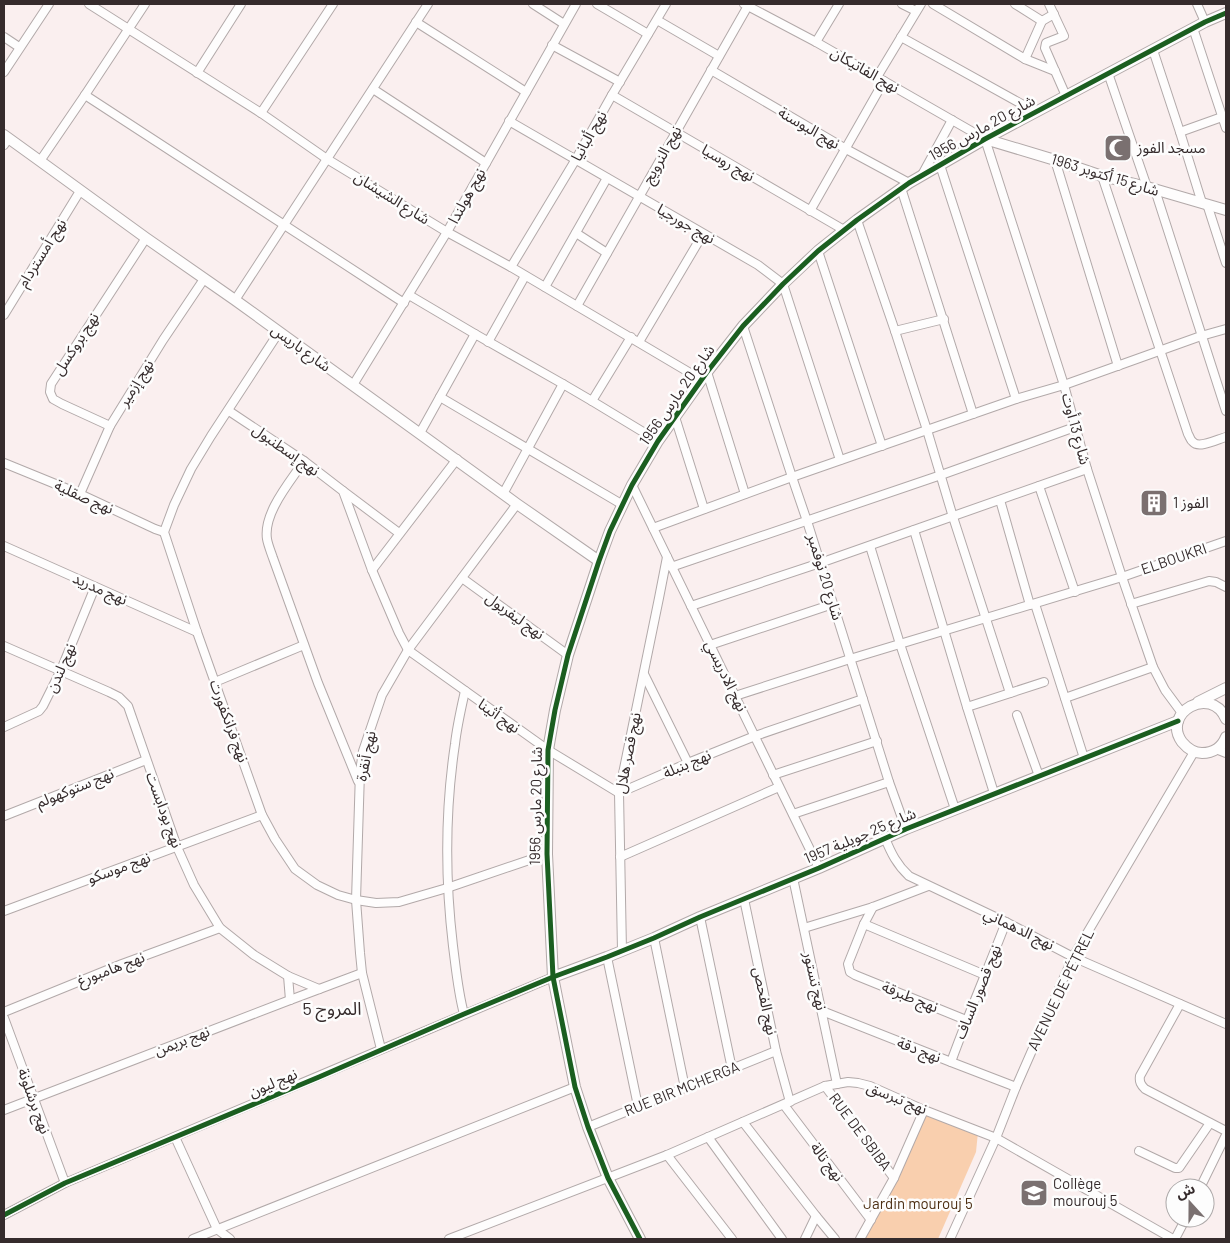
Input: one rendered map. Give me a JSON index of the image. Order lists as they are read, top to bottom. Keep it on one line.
{"streets":{"street":["نهج الفاتيكان","نهج البوسنة","شارع 20 مارس 1956","نهج ألبانيا","نهج النرويج","نهج روسيا","شارع 15 أكتوبر 1963","نهج هولندا","شارع الشيشان","نهج جورجيا","نهج أمستردام","نهج بروكسل","شارع باريس","نهج إزمير","شارع 13 أوت","نهج إسطنبول","نهج صقلية","ELBOUKRI","شارع 20 نوفمبر","نهج مدريد","نهج ليفربول","نهج لندن","نهج الادريسي","نهج أثينا","نهج فرانكفورت","نهج قصر هلال","نهج أنقرة","نهج بنبلة","نهج ستوكهولم","نهج بودابست","شارع 25 جويلية 1957","نهج موسكو","نهج الدهماني","نهج هامبورغ","نهج تستور","AVENUE DE PÉTREL","نهج قصور الساف","نهج طبرقة","نهج الفحص","نهج بريمن","نهج دقة","نهج ليون","RUE BIR MCHERGA","نهج تبرسق","نهج برشلونة","RUE DE SBIBA","نهج تالة"]},"crossings":[["نهج الفاتيكان","شارع 20 مارس 1956"],["نهج الفاتيكان","نهج النرويج"],["نهج الفاتيكان","شارع 15 أكتوبر 1963"],["نهج الفاتيكان","شارع 13 أوت"],["نهج البوسنة","شارع 20 مارس 1956"],["نهج البوسنة","نهج النرويج"],["شارع 20 مارس 1956","نهج روسيا"],["شارع 20 مارس 1956","شارع 15 أكتوبر 1963"],["شارع 20 مارس 1956","شارع الشيشان"],["شارع 20 مارس 1956","نهج جورجيا"],["شارع 20 مارس 1956","شارع باريس"],["شارع 20 مارس 1956","شارع 13 أوت"],["شارع 20 مارس 1956","شارع 20 نوفمبر"],["شارع 20 مارس 1956","نهج ليفربول"],["شارع 20 مارس 1956","نهج الادريسي"],["شارع 20 مارس 1956","نهج أثينا"],["شارع 20 مارس 1956","نهج فرانكفورت"],["شارع 20 مارس 1956","شارع 25 جويلية 1957"],["شارع 20 مارس 1956","نهج ليون"],["شارع 20 مارس 1956","RUE BIR MCHERGA"],["شارع 20 مارس 1956","نهج تبرسق"],["نهج ألبانيا","نهج روسيا"],["نهج ألبانيا","شارع الشيشان"],["نهج ألبانيا","نهج جورجيا"],["نهج النرويج","نهج روسيا"],["نهج النرويج","شارع الشيشان"],["نهج النرويج","نهج جورجيا"],["شارع 15 أكتوبر 1963","شارع 13 أوت"],["نهج هولندا","شارع الشيشان"],["نهج هولندا","نهج جورجيا"],["نهج هولندا","شارع باريس"],["نهج أمستردام","شارع باريس"],["نهج بروكسل","شارع باريس"],["نهج بروكسل","نهج إزمير"],["شارع باريس","نهج إزمير"],["شارع باريس","نهج أنقرة"],["نهج إزمير","نهج صقلية"],["شارع 13 أوت","ELBOUKRI"],["شارع 13 أوت","شارع 25 جويلية 1957"],["نهج صقلية","نهج فرانكفورت"],["ELBOUKRI","شارع 20 نوفمبر"],["ELBOUKRI","نهج الادريسي"],["شارع 20 نوفمبر","نهج بنبلة"],["شارع 20 نوفمبر","شارع 25 جويلية 1957"],["نهج مدريد","نهج لندن"],["نهج مدريد","نهج فرانكفورت"],["نهج ليفربول","نهج أنقرة"],["نهج لندن","نهج بودابست"],["نهج الادريسي","نهج قصر هلال"],["نهج الادريسي","نهج بنبلة"],["نهج الادريسي","شارع 25 جويلية 1957"],["نهج أثينا","نهج قصر هلال"],["نهج أثينا","نهج أنقرة"],["نهج أثينا","نهج بنبلة"],["نهج فرانكفورت","نهج أنقرة"],["نهج فرانكفورت","نهج موسكو"],["نهج قصر هلال","نهج بنبلة"],["نهج قصر هلال","شارع 25 جويلية 1957"],["نهج أنقرة","نهج بريمن"],["نهج أنقرة","نهج ليون"],["نهج ستوكهولم","نهج بودابست"],["نهج بودابست","نهج موسكو"],["نهج بودابست","نهج هامبورغ"],["نهج بودابست","نهج بريمن"],["شارع 25 جويلية 1957","نهج الدهماني"],["شارع 25 جويلية 1957","نهج تستور"],["شارع 25 جويلية 1957","نهج الفحص"],["شارع 25 جويلية 1957","نهج ليون"],["نهج الدهماني","AVENUE DE PÉTREL"],["نهج الدهماني","نهج قصور الساف"],["نهج تستور","نهج دقة"],["نهج تستور","نهج تبرسق"],["AVENUE DE PÉTREL","نهج دقة"],["AVENUE DE PÉTREL","نهج تبرسق"],["نهج قصور الساف","نهج طبرقة"],["نهج قصور الساف","نهج دقة"],["نهج الفحص","RUE BIR MCHERGA"],["نهج الفحص","نهج تبرسق"],["نهج الفحص","نهج تالة"],["نهج بريمن","نهج برشلونة"],["نهج ليون","نهج برشلونة"],["نهج تبرسق","RUE DE SBIBA"],["نهج تبرسق","نهج تالة"]],"districts":["المروج 5"],"parks":["Jardin mourouj 5"],"places":{"mosque":["مسجد الفوز"],"building":["الفوز 1"],"school or university":["Collège mourouj 5"]},"north":"top"}
